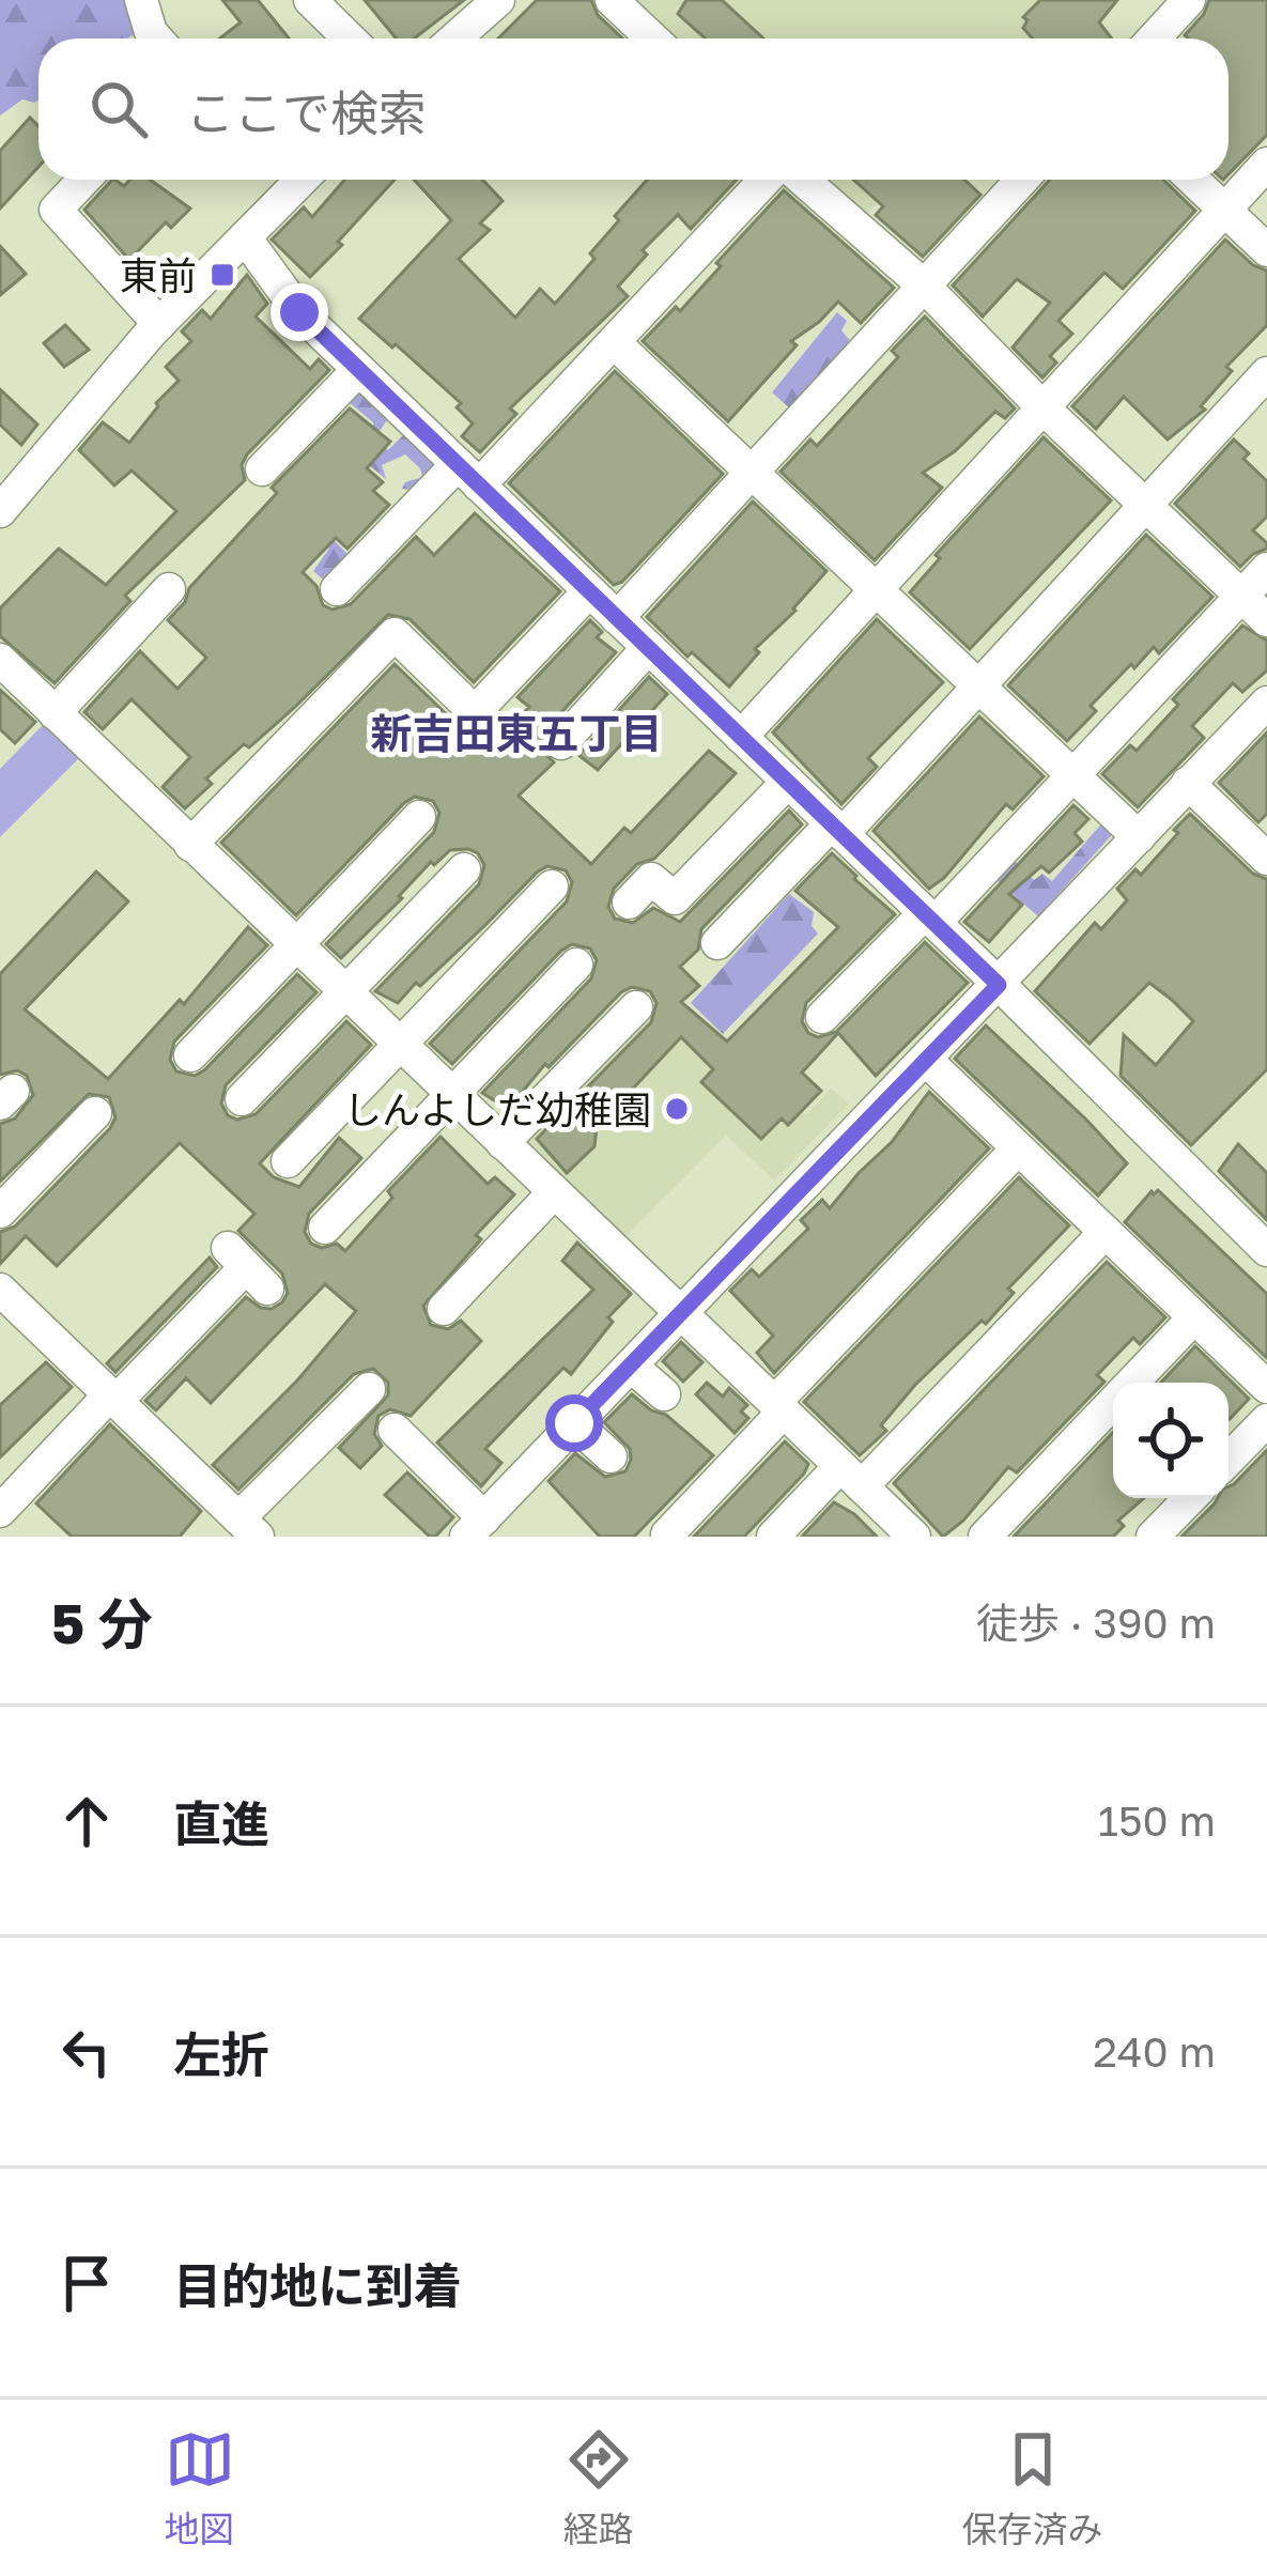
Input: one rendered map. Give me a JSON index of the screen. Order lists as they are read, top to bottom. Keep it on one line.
{"districts":["新吉田東五丁目"],"places":{"transit":["東前"],"other":["しんよしだ幼稚園"]},"page":{"search":"ここで検索","heading":["5 分","徒歩 · 390 m"],"list":[["直進","150 m"],["左折","240 m"],"目的地に到着"],"nav":["地図","経路","保存済み"]}}
